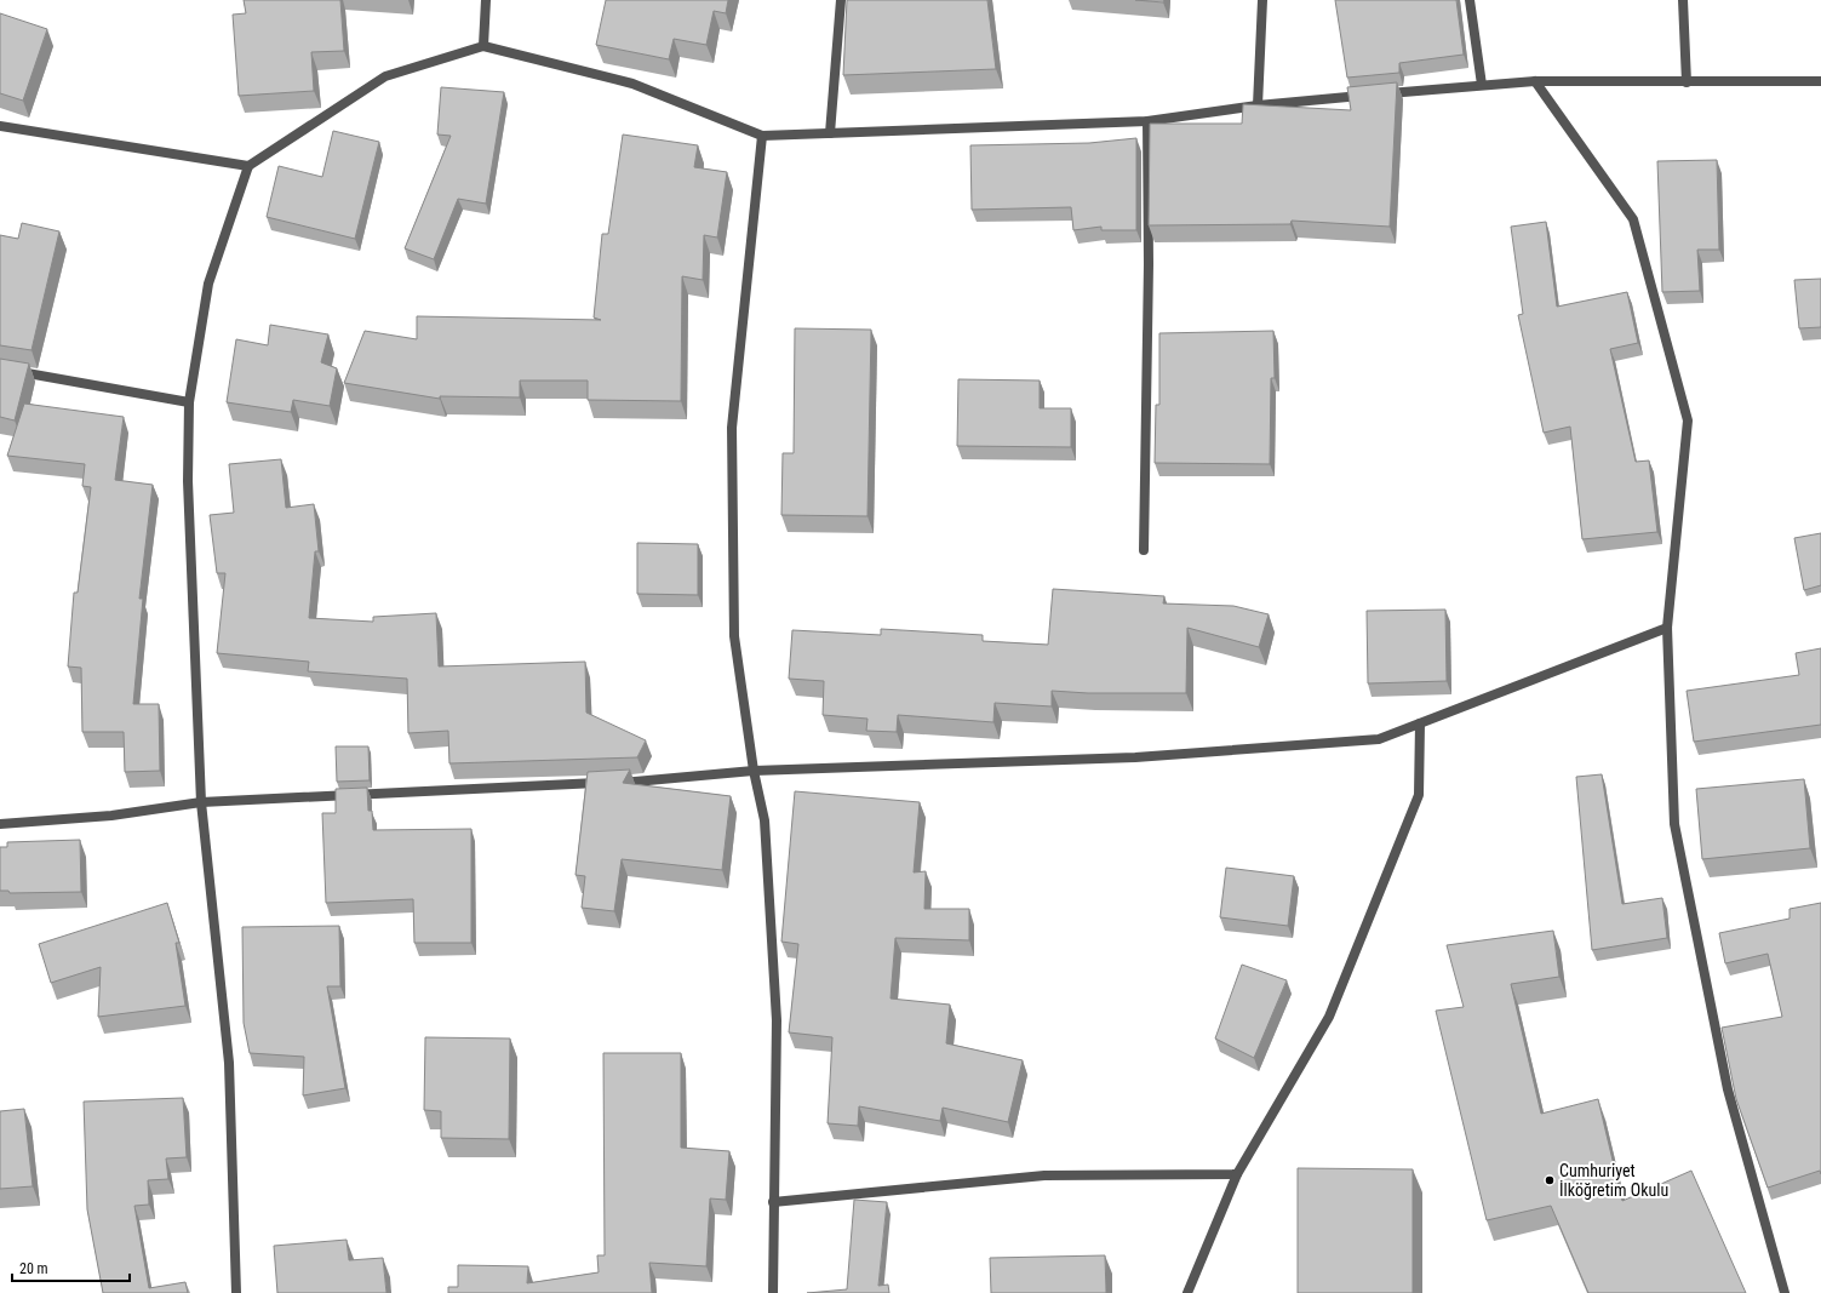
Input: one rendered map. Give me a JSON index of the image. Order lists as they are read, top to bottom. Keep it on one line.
{"places":["Cumhuriyet İlköğretim Okulu"],"scale_bar":"20 m"}
